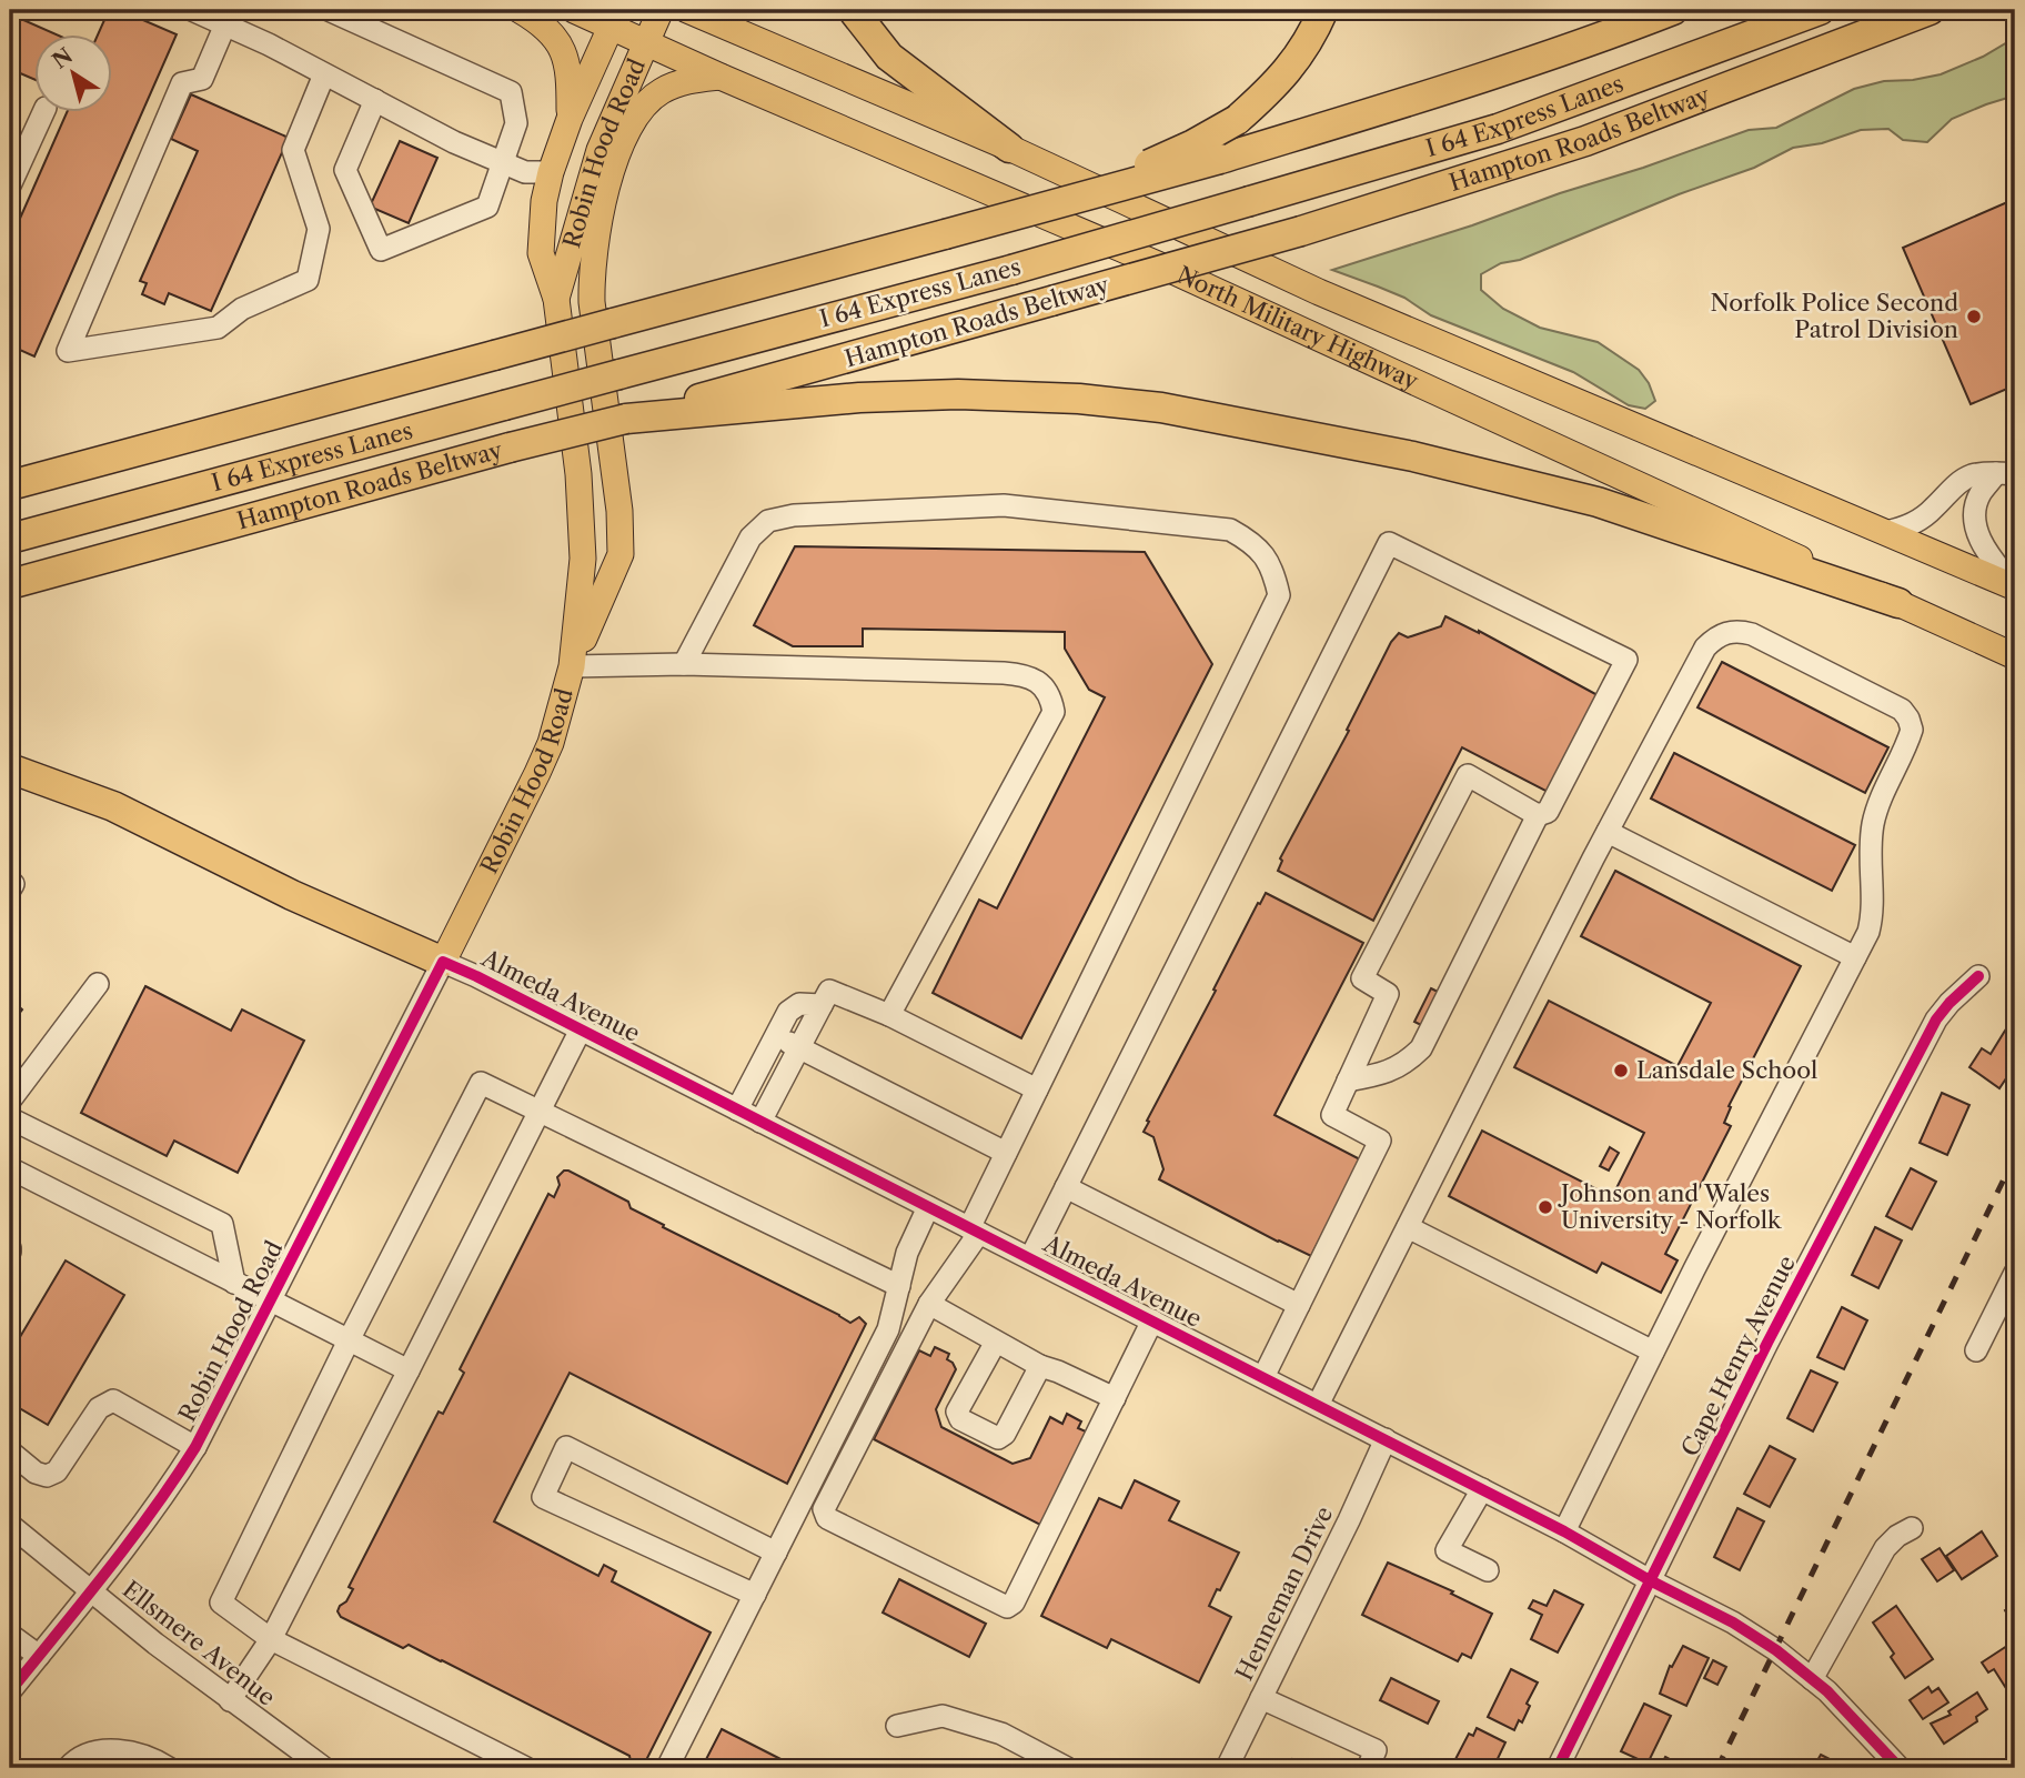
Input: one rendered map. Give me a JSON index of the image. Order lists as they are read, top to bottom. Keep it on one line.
{"streets":{"highway":["I 64 Express Lanes","Hampton Roads Beltway"],"main road":["Robin Hood Road","North Military Highway"],"street":["Almeda Avenue","Cape Henry Avenue","Henneman Drive","Ellsmere Avenue"]},"crossings":[["Robin Hood Road","North Military Highway"],["Robin Hood Road","Almeda Avenue"],["Robin Hood Road","Ellsmere Avenue"],["Almeda Avenue","Cape Henry Avenue"],["Almeda Avenue","Henneman Drive"]],"places":["Norfolk Police Second Patrol Division","Lansdale School","Johnson and Wales University - Norfolk"],"north":"top left"}
